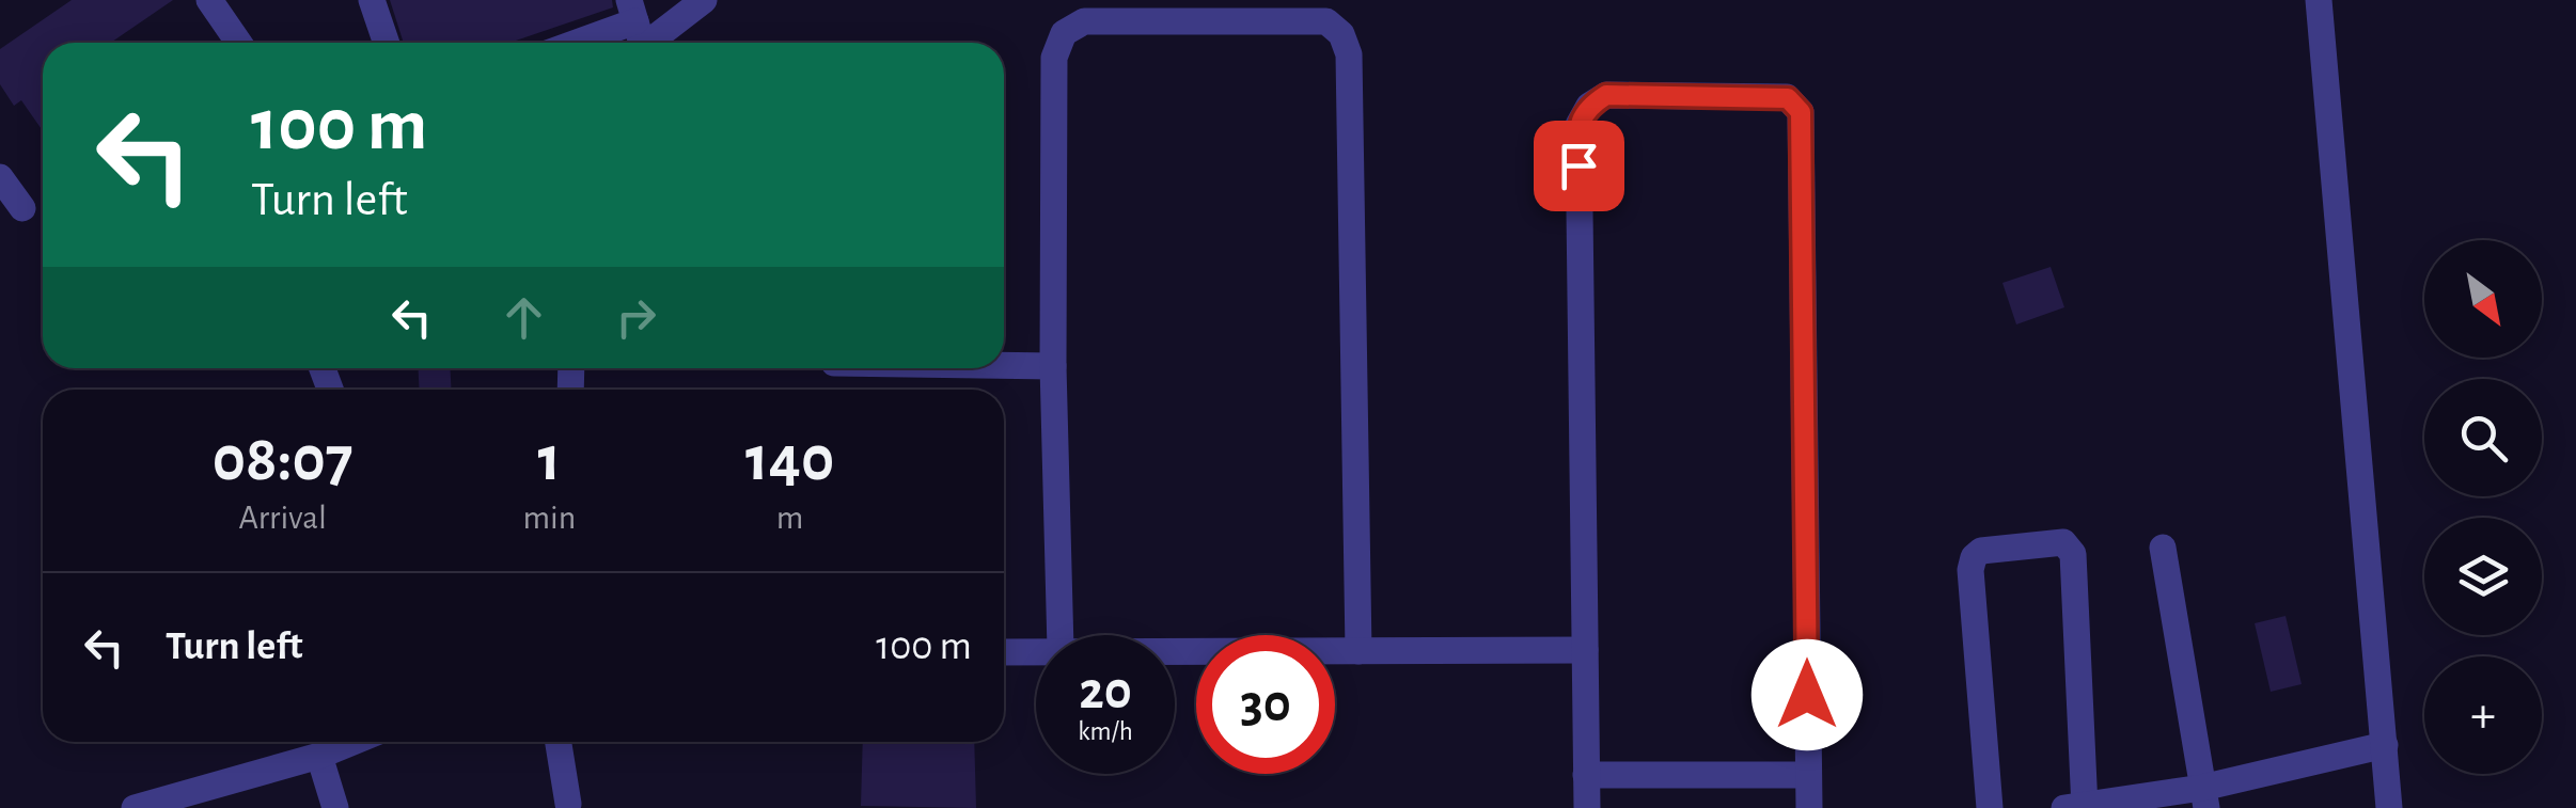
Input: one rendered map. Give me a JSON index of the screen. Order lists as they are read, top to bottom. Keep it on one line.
{"north":"bottom right","page":{"turn":["100 m","Turn left"],"map_buttons":"+","eta":["08:07","Arrival","1","min","140","m"],"list":[{"name":"Turn left","value":"100 m"}],"speed":"20 km/h","limit":"30"}}
